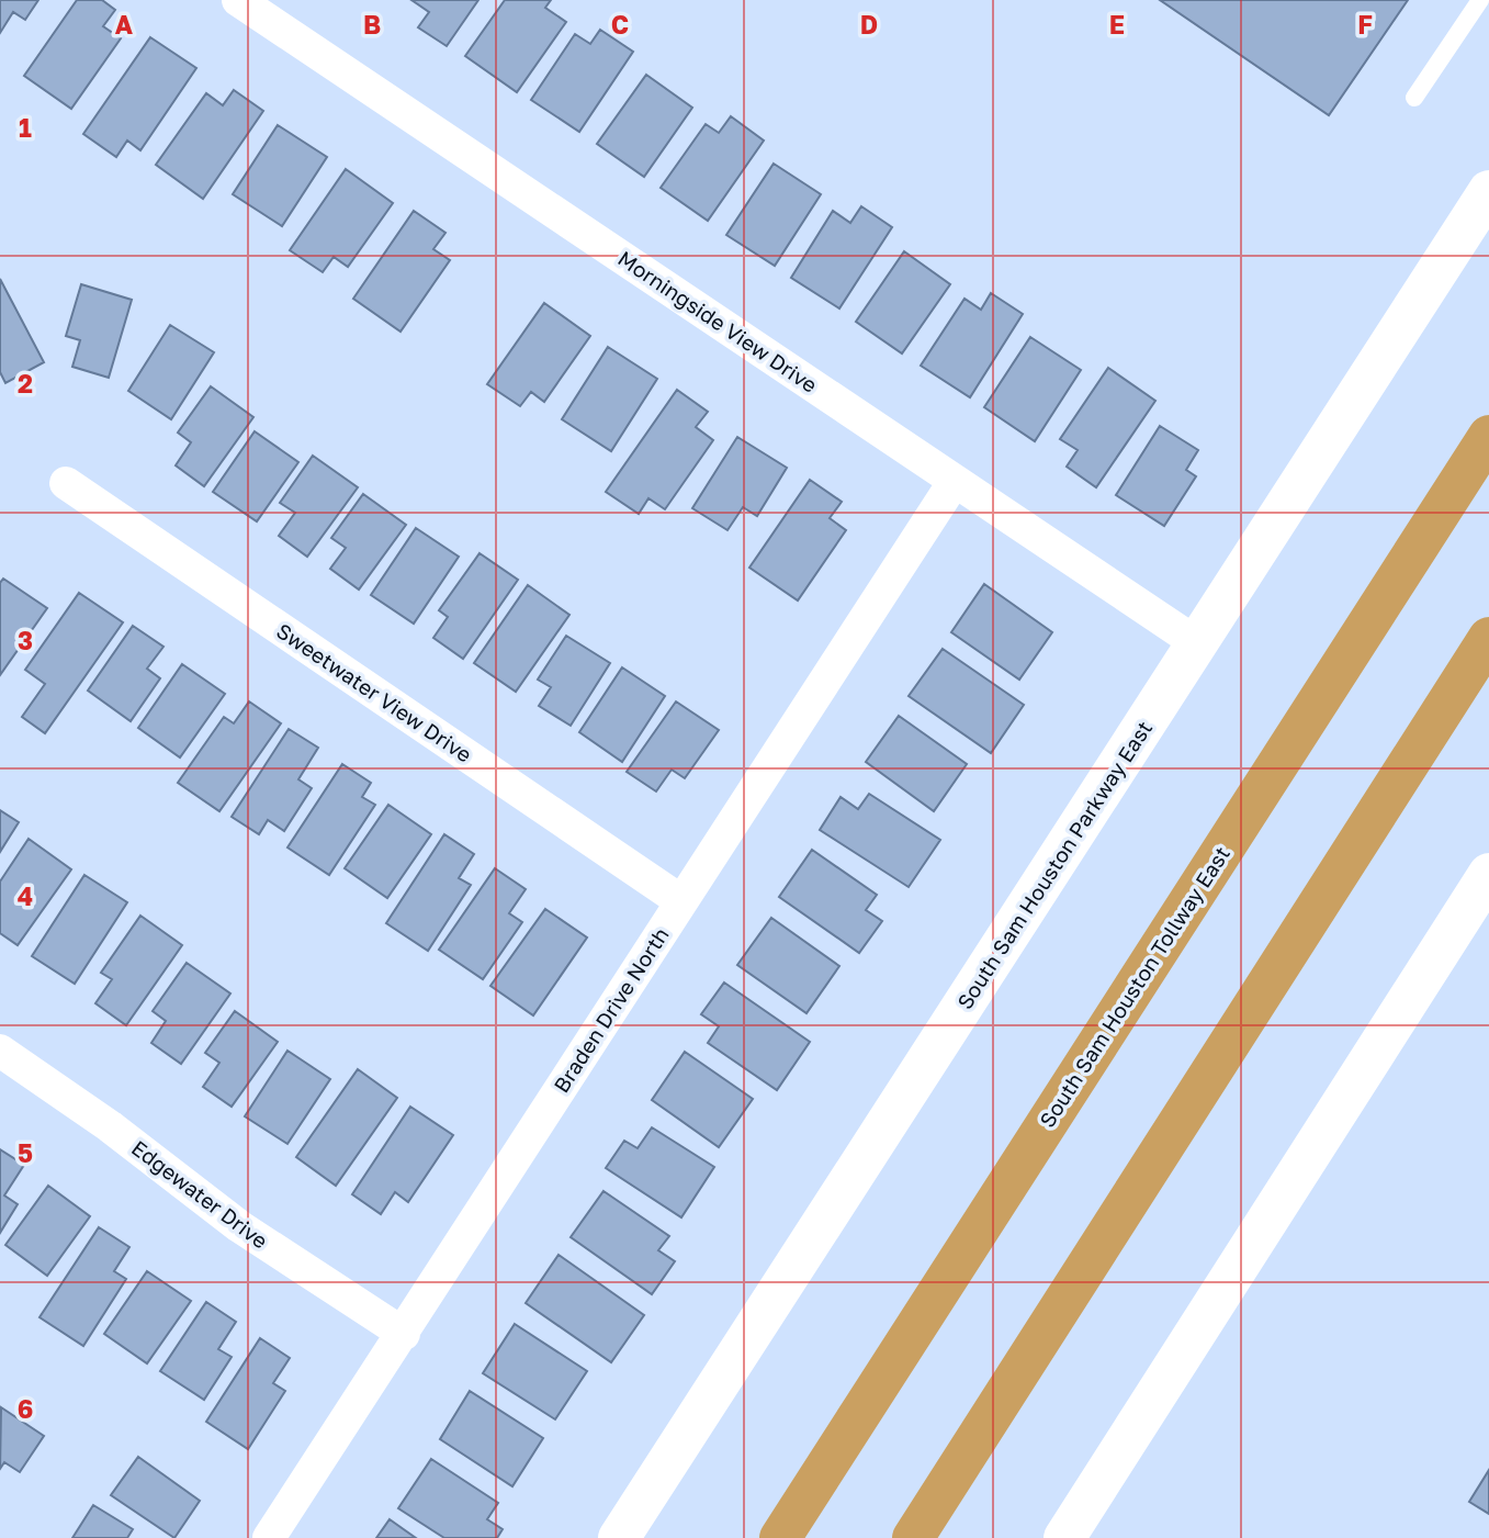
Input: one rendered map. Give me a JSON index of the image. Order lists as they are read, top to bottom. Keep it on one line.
{"streets":{"highway":["South Sam Houston Tollway East"],"main road":["South Sam Houston Parkway East"],"street":["Morningside View Drive","Sweetwater View Drive","Braden Drive North","Edgewater Drive"]},"crossings":[["Morningside View Drive","South Sam Houston Parkway East"],["Morningside View Drive","Braden Drive North"],["Sweetwater View Drive","Braden Drive North"],["Braden Drive North","Edgewater Drive"]],"grid":{"columns":["A","B","C","D","E","F"],"rows":["1","2","3","4","5","6"]}}
